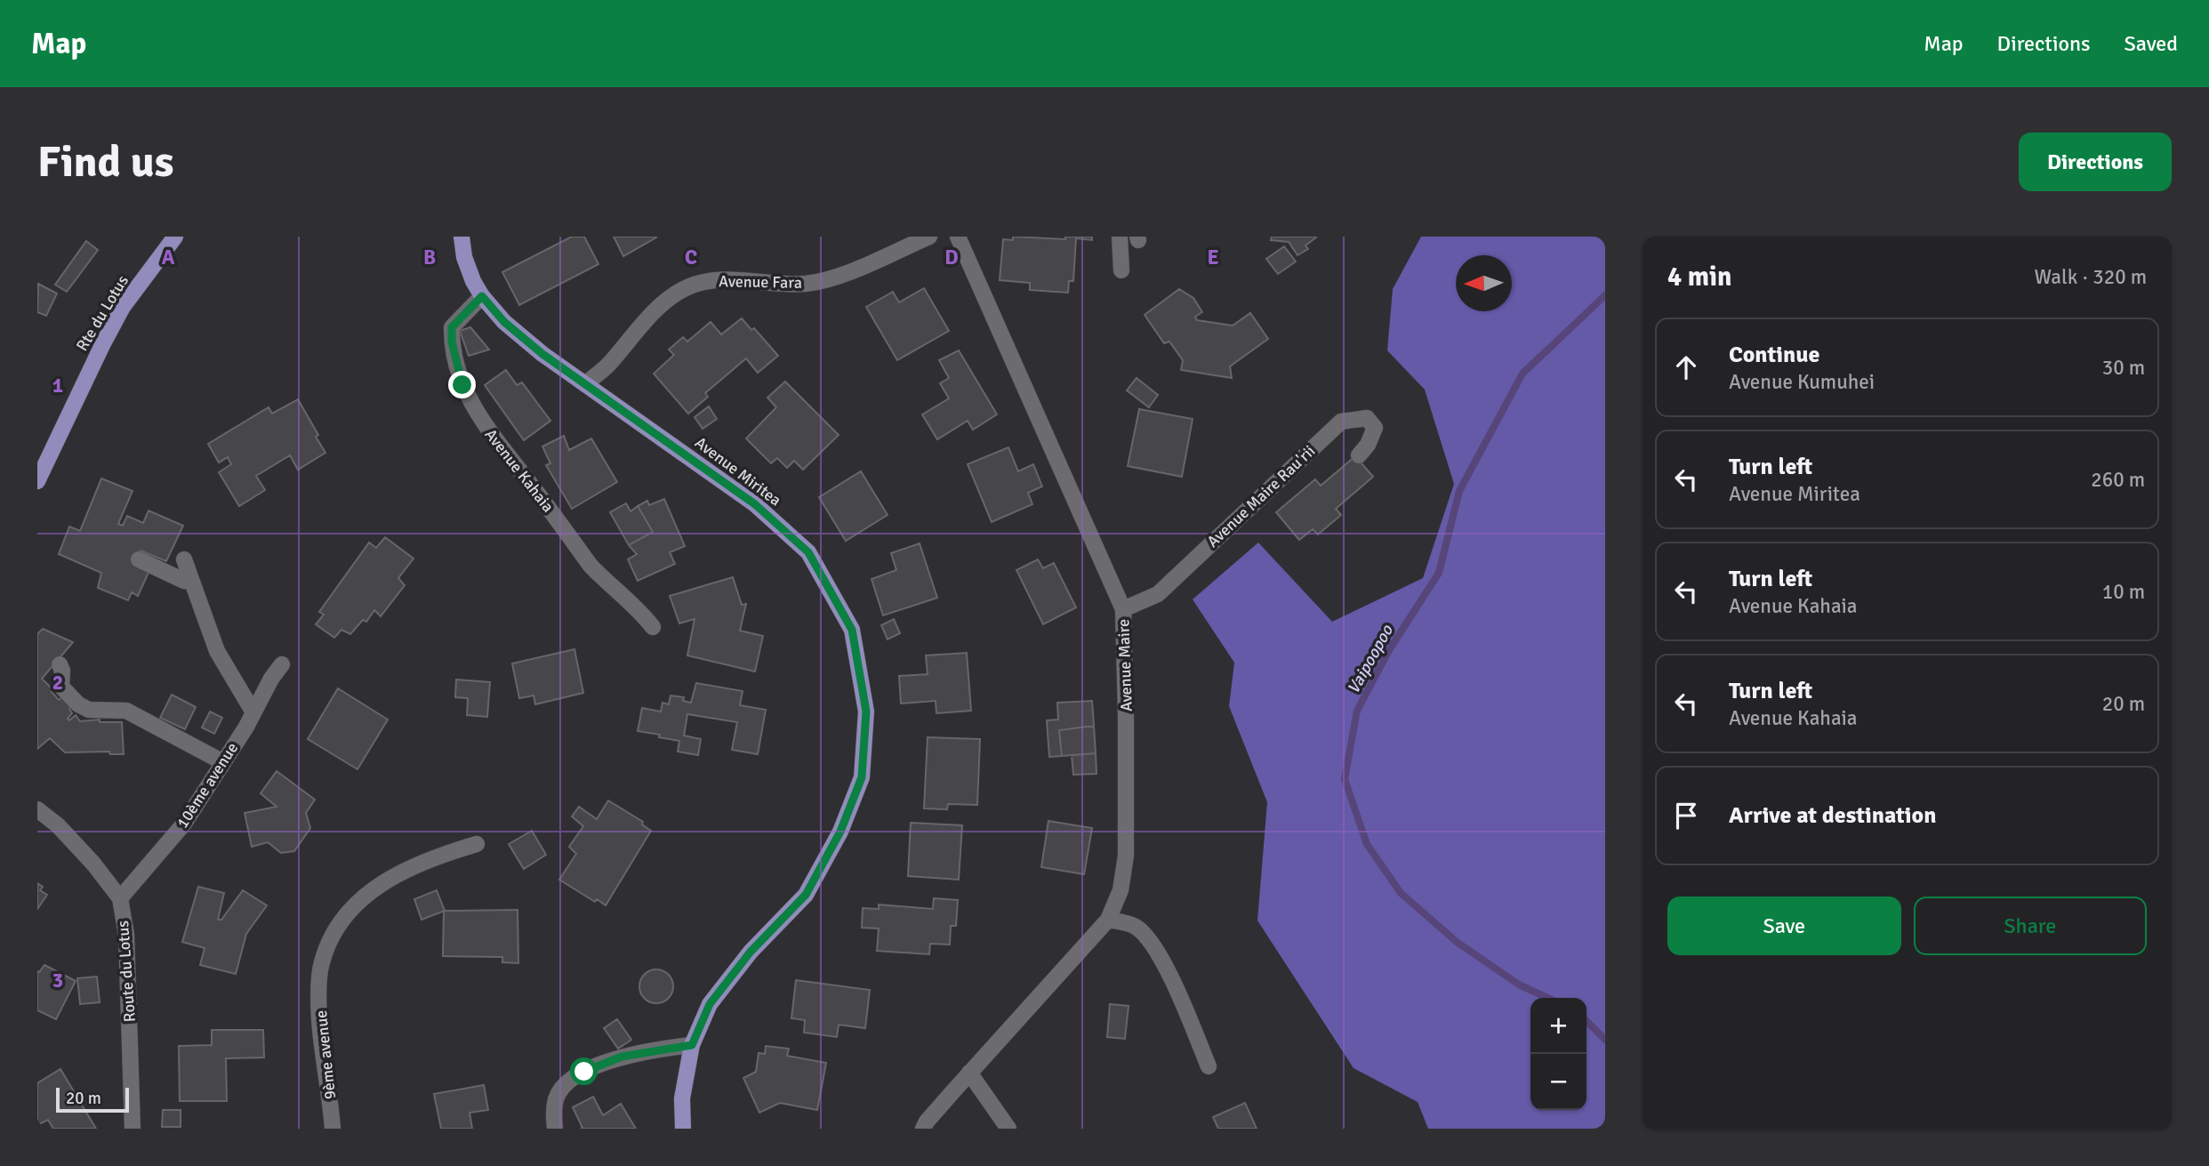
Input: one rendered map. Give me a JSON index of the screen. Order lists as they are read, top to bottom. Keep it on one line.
{"streets":{"main road":["Rte du Lotus","Avenue Miritea"],"street":["Avenue Fara","Avenue Kahaia","Avenue Maire Rau'rii","Avenue Maire","10ème avenue","Route du Lotus","9ème avenue"]},"crossings":[["Avenue Fara","Avenue Miritea"],["Avenue Kahaia","Avenue Miritea"],["Avenue Maire Rau'rii","Avenue Maire"],["10ème avenue","Route du Lotus"]],"water":["Vaipoopoo"],"scale_bar":"20 m","north":"left","page":{"header":"Map","nav":["Map","Directions","Saved"],"buttons":["Directions",["Save","Share"]],"title":"Find us","heading":["4 min","Walk · 320 m"],"list":[["Continue","Avenue Kumuhei","30 m"],["Turn left","Avenue Miritea","260 m"],["Turn left","Avenue Kahaia","10 m"],["Turn left","Avenue Kahaia","20 m"],"Arrive at destination"],"map_buttons":["+","−"],"scale":"20 m"},"grid":{"columns":["A","B","C","D","E"],"rows":["1","2","3"]}}
